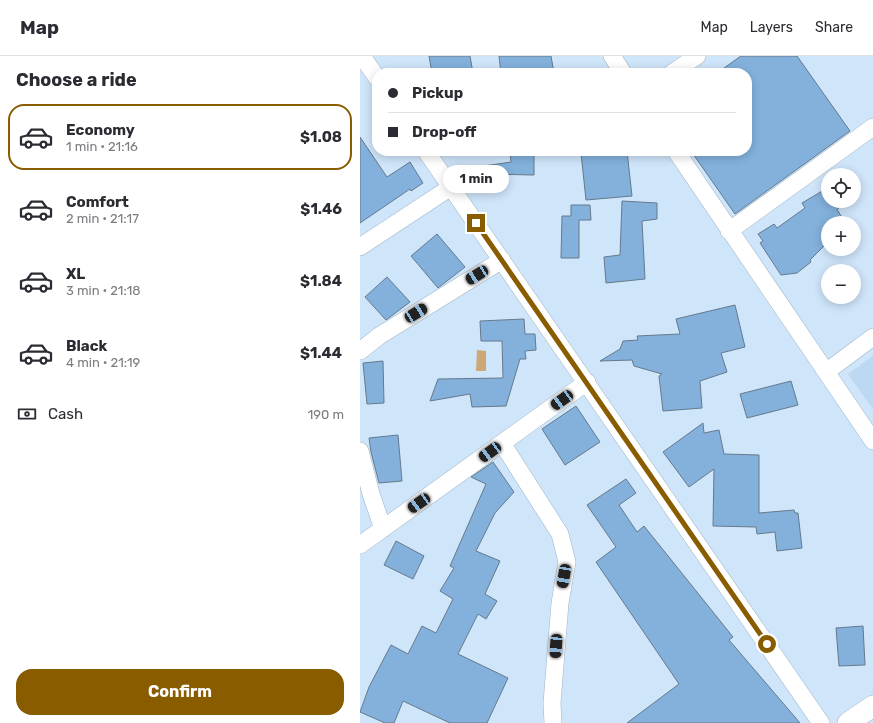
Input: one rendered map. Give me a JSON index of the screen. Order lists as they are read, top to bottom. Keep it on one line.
{"page":{"header":"Map","nav":["Map","Layers","Share"],"heading":"Choose a ride","banner":["Pickup","Drop-off"],"list":[{"name":"Economy","note":"1 min · 21:16","value":"$1.08"},{"name":"Comfort","note":"2 min · 21:17","value":"$1.46"},{"name":"XL","note":"3 min · 21:18","value":"$1.84"},{"name":"Black","note":"4 min · 21:19","value":"$1.44"}],"bubble":"1 min","map_buttons":["+","−"],"pay":["Cash","190 m"],"buttons":"Confirm"}}
